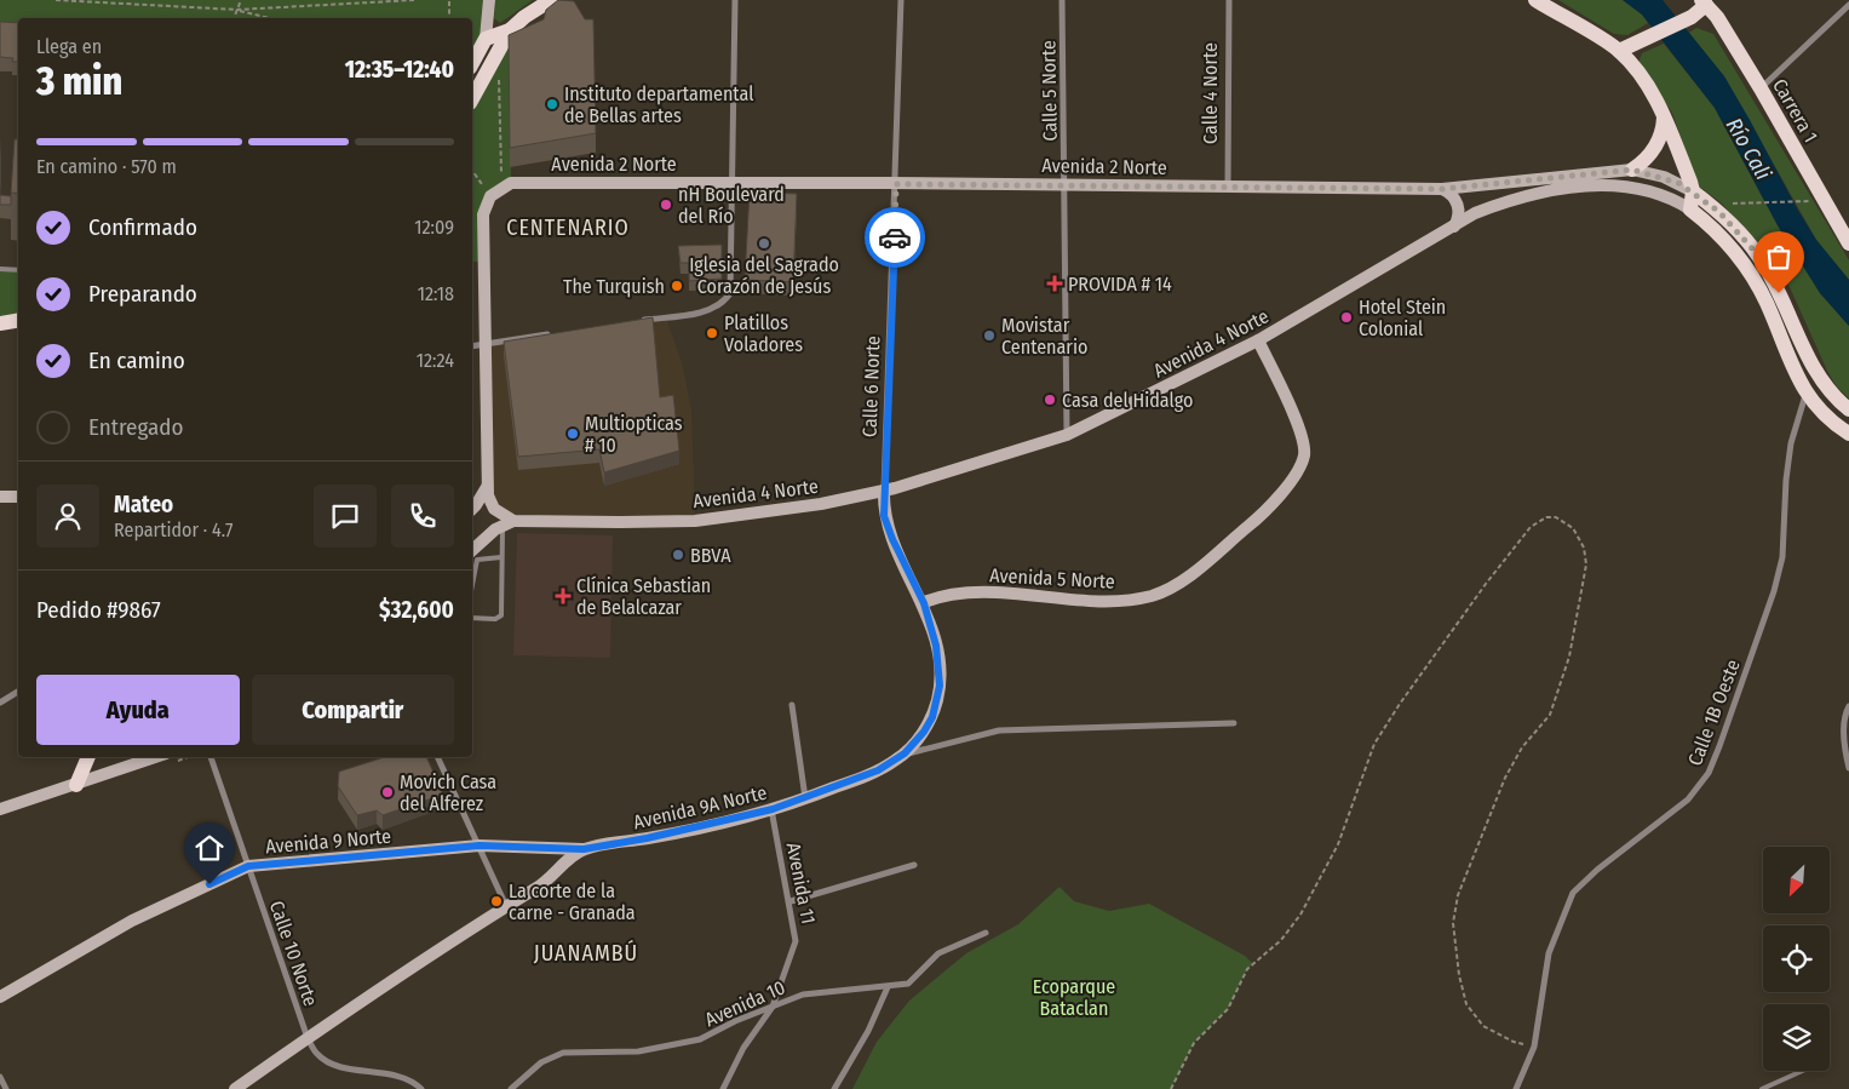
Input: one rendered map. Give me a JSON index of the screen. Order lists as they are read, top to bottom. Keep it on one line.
{"streets":{"main road":["Carrera 1","Avenida 2 Norte","Avenida 4 Norte","Calle 6 Norte","Avenida 5 Norte","Avenida 9A Norte","Avenida 9 Norte"],"street":["Calle 5 Norte","Calle 4 Norte","Calle 1B Oeste","Avenida 11","Calle 10 Norte","Avenida 10"]},"crossings":[["Calle 5 Norte","Avenida 2 Norte"],["Calle 5 Norte","Avenida 4 Norte"],["Calle 4 Norte","Avenida 2 Norte"],["Avenida 2 Norte","Calle 6 Norte"],["Avenida 4 Norte","Calle 6 Norte"],["Avenida 4 Norte","Avenida 5 Norte"],["Calle 6 Norte","Avenida 5 Norte"],["Calle 6 Norte","Avenida 9A Norte"],["Avenida 9A Norte","Avenida 9 Norte"],["Avenida 9A Norte","Avenida 11"],["Avenida 9 Norte","Calle 10 Norte"],["Avenida 11","Avenida 10"]],"districts":["CENTENARIO","JUANAMBÚ"],"water":["Río Cali"],"parks":["Ecoparque Bataclan"],"places":{"other":["Instituto departamental de Bellas artes","nH Boulevard del Río","Iglesia del Sagrado Corazón de Jesús","The Turquish","Hotel Stein Colonial","Platillos Voladores","Movistar Centenario","Casa del Hidalgo","Multiopticas # 10","BBVA","Movich Casa del Alferez","La corte de la carne - Granada"],"health":["PROVIDA # 14","Clínica Sebastian de Belalcazar"]},"north":"bottom left","page":{"heading":["3 min","Llega en","12:35–12:40"],"panel":["Mateo","Repartidor · 4.7","Pedido #9867","$32,600"],"bar":"En camino · 570 m","list":[["Confirmado","12:09"],["Preparando","12:18"],["En camino","12:24"],"Entregado"],"buttons":["Ayuda","Compartir"]}}
